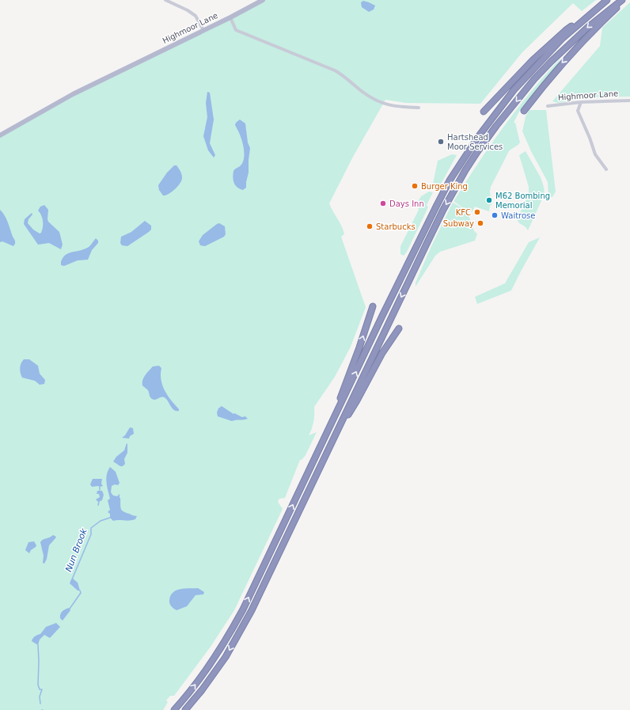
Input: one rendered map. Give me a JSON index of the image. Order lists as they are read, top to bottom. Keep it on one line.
{"streets":{"main road":["Highmoor Lane"]},"water":["Nun Brook"],"places":["Hartshead Moor Services","Burger King","M62 Bombing Memorial","Days Inn","KFC","Waitrose","Subway","Starbucks"]}
